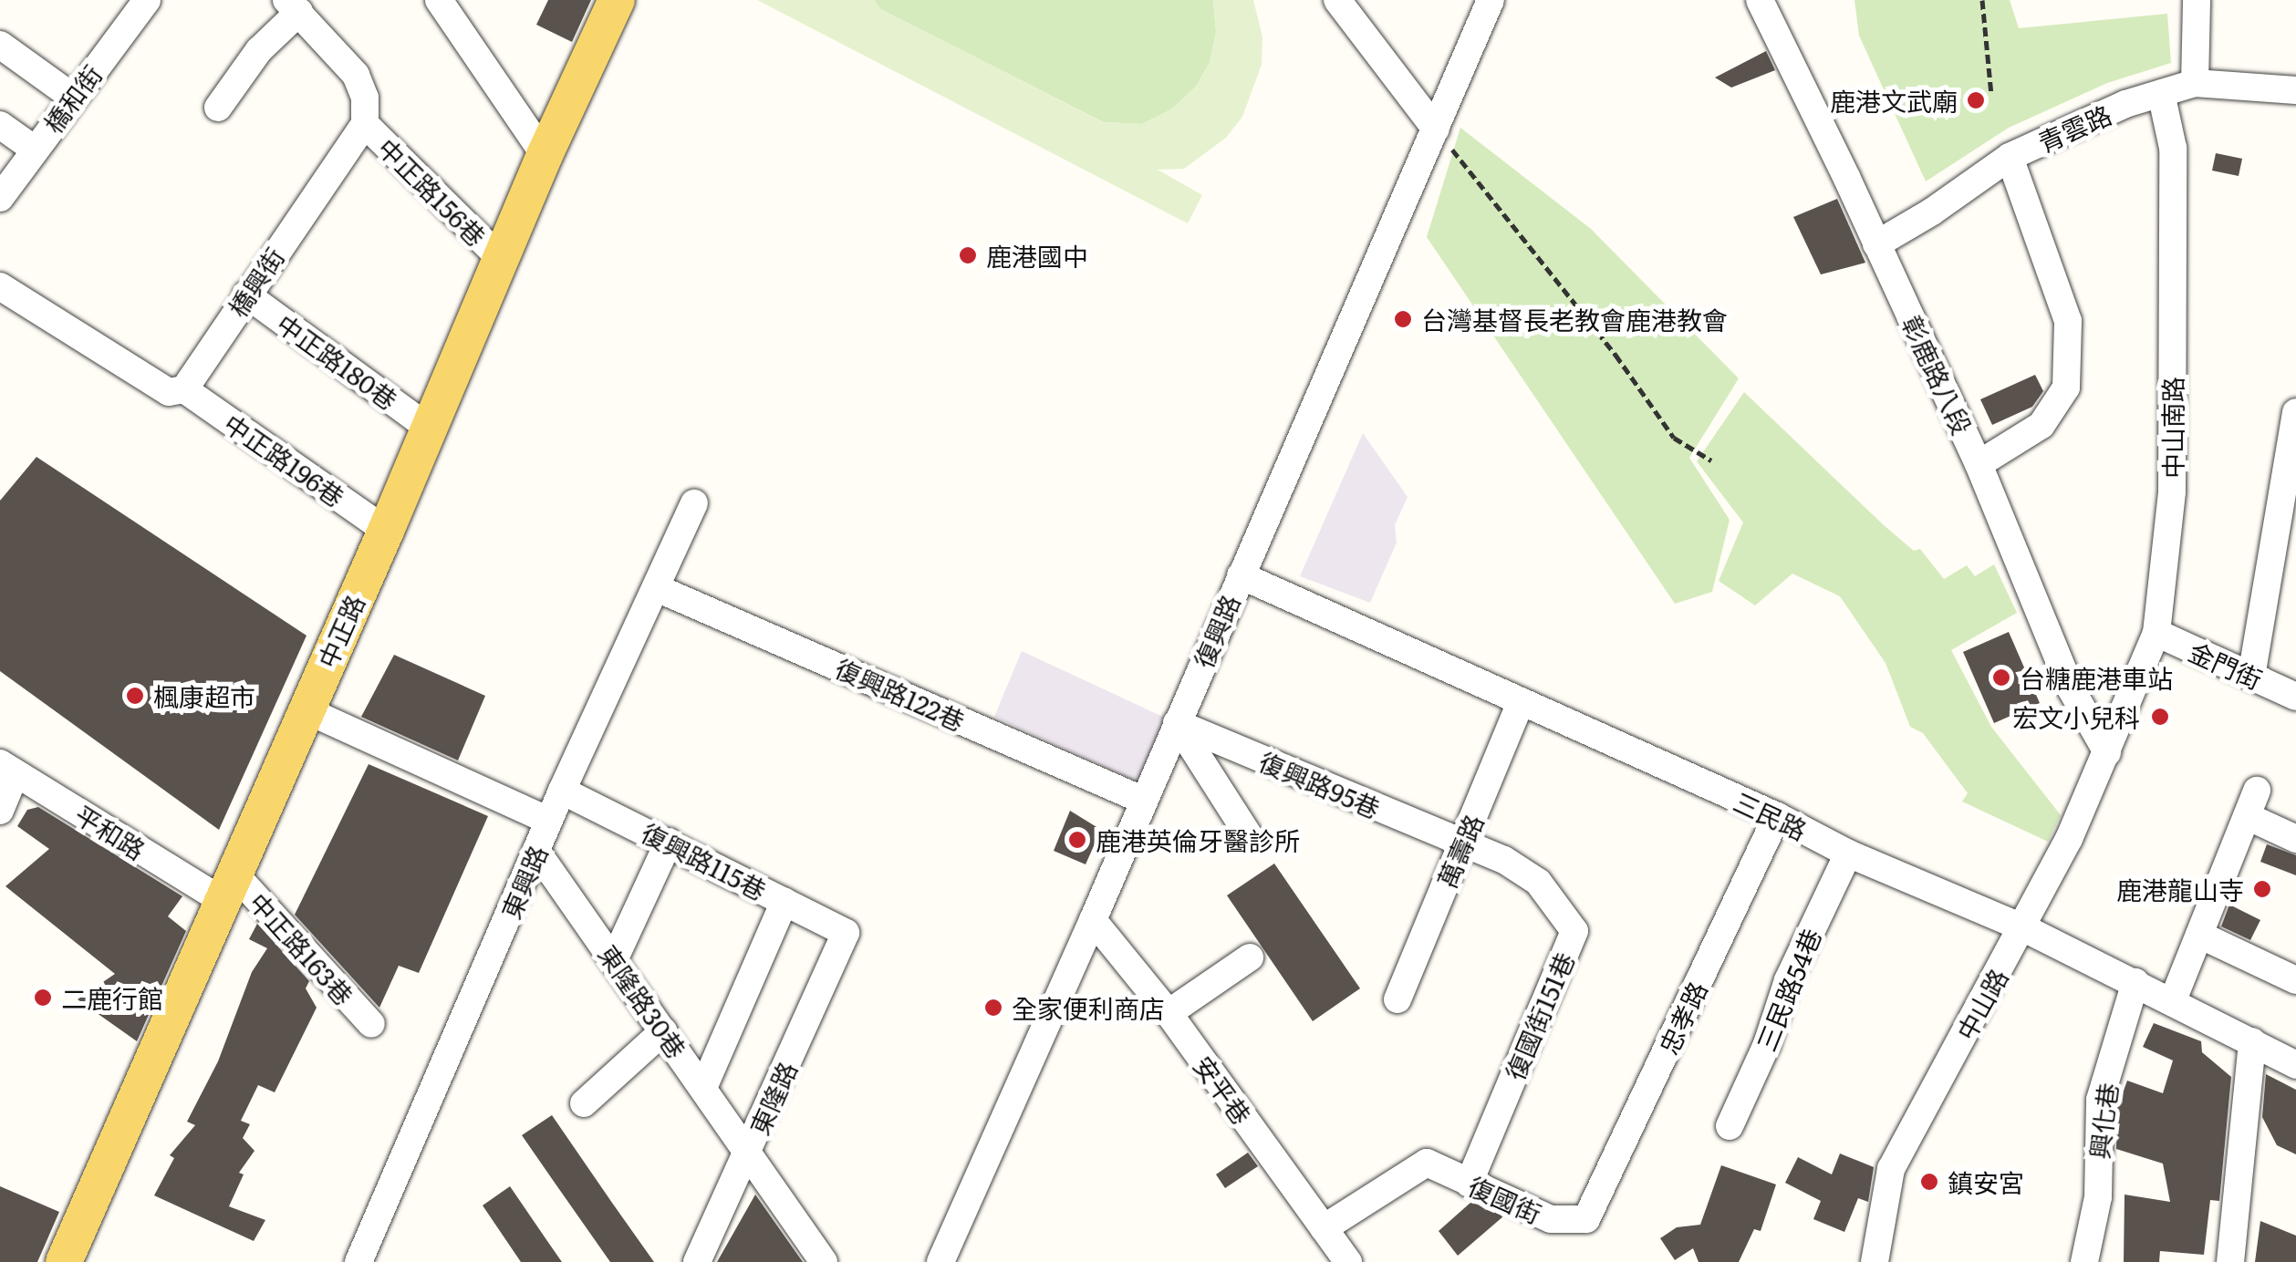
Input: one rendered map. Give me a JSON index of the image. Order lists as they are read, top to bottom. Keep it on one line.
{"streets":{"main road":["中正路"],"street":["橋和街","青雲路","中正路156巷","橋興街","中正路180巷","彰鹿路八段","中山南路","中正路196巷","復興路","金門街","復興路122巷","復興路95巷","三民路","平和路","萬壽路","復興路115巷","東興路","中正路163巷","三民路54巷","東隆路30巷","中山路","復國街151巷","忠孝路","安平巷","東隆路","興化巷","復國街"]},"crossings":[["青雲路","彰鹿路八段"],["青雲路","中山南路"],["中正路156巷","橋興街"],["中正路156巷","中正路"],["橋興街","中正路180巷"],["橋興街","中正路196巷"],["中正路180巷","中正路"],["彰鹿路八段","中山南路"],["彰鹿路八段","中山路"],["中山南路","金門街"],["中山南路","中山路"],["中正路196巷","中正路"],["中正路","平和路"],["中正路","中正路163巷"],["復興路","復興路122巷"],["復興路","復興路95巷"],["復興路","三民路"],["復興路","安平巷"],["復興路122巷","東興路"],["復興路95巷","萬壽路"],["復興路95巷","復國街151巷"],["三民路","萬壽路"],["三民路","三民路54巷"],["三民路","中山路"],["三民路","忠孝路"],["三民路","興化巷"],["平和路","中正路163巷"],["萬壽路","復國街151巷"],["復興路115巷","東興路"],["復興路115巷","東隆路"],["東興路","東隆路30巷"],["東隆路30巷","東隆路"],["復國街151巷","復國街"],["忠孝路","復國街"],["安平巷","復國街"]],"places":["鹿港文武廟","鹿港國中","台灣基督長老教會鹿港教會","台糖鹿港車站","楓康超市","宏文小兒科","鹿港英倫牙醫診所","鹿港龍山寺","二鹿行館","全家便利商店","鎮安宮"]}
